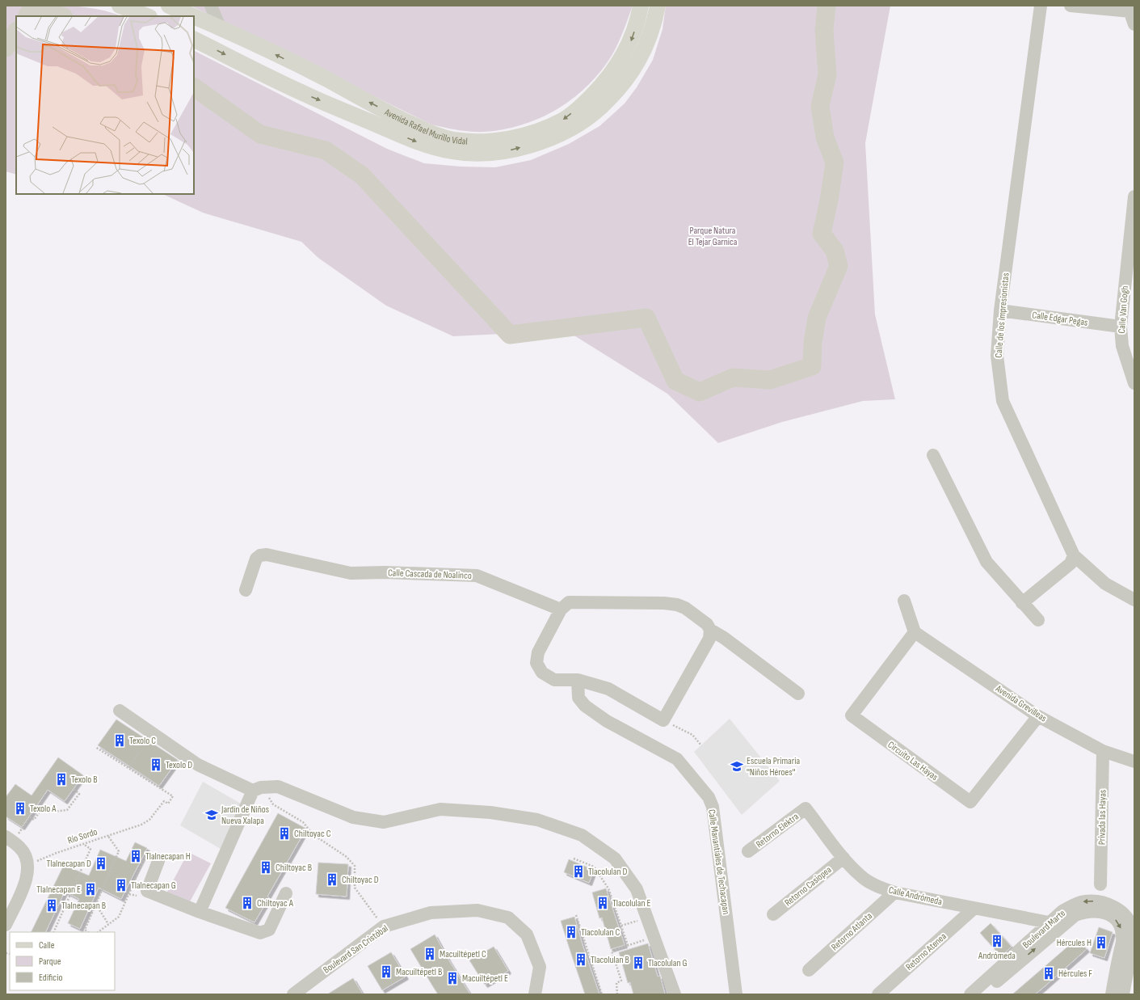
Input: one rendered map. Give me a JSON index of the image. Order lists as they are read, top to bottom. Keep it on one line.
{"streets":{"main road":["Avenida Rafael Murillo Vidal"],"street":["Calle Van Gogh","Calle de los Impresionistas","Calle Edgar Pegas","Calle Cascada de Noalinco","Avenida Grevilleas","Circuito Las Hayas","Privada las Hayas","Retorno Elektra","Calle Manantiales de Techacapan","Retorno Casiopea","Calle Andrómeda","Boulevard Marte","Retorno Atlanta","Boulevard San Cristóbal","Retorno Atenea"],"path":["Río Sordo"]},"crossings":[["Calle Van Gogh","Calle Edgar Pegas"],["Calle de los Impresionistas","Calle Edgar Pegas"],["Avenida Grevilleas","Circuito Las Hayas"],["Avenida Grevilleas","Privada las Hayas"],["Retorno Elektra","Calle Andrómeda"],["Retorno Casiopea","Calle Andrómeda"],["Calle Andrómeda","Boulevard Marte"],["Calle Andrómeda","Retorno Atlanta"],["Calle Andrómeda","Retorno Atenea"]],"parks":["Parque Natura El Tejar Garnica"],"places":{"building":["Texolo C","Texolo D","Texolo B","Texolo A","Chiltoyac C","Tlalnecapan H","Tlalnecapan D","Chiltoyac B","Tlacolulan D","Chiltoyac D","Tlalnecapan G","Tlalnecapan E","Chiltoyac A","Tlacolulan E","Tlalnecapan B","Tlacolulan C","Andrómeda","Hércules H","Macuiltépetl C","Tlacolulan B","Tlacolulan G","Macuiltépetl B","Hércules F","Macuiltépetl E"],"school or university":["Escuela Primaria ''Niños Héroes''","Jardín de Niños Nueva Xalapa"]},"legend":["Calle","Parque","Edificio"]}
